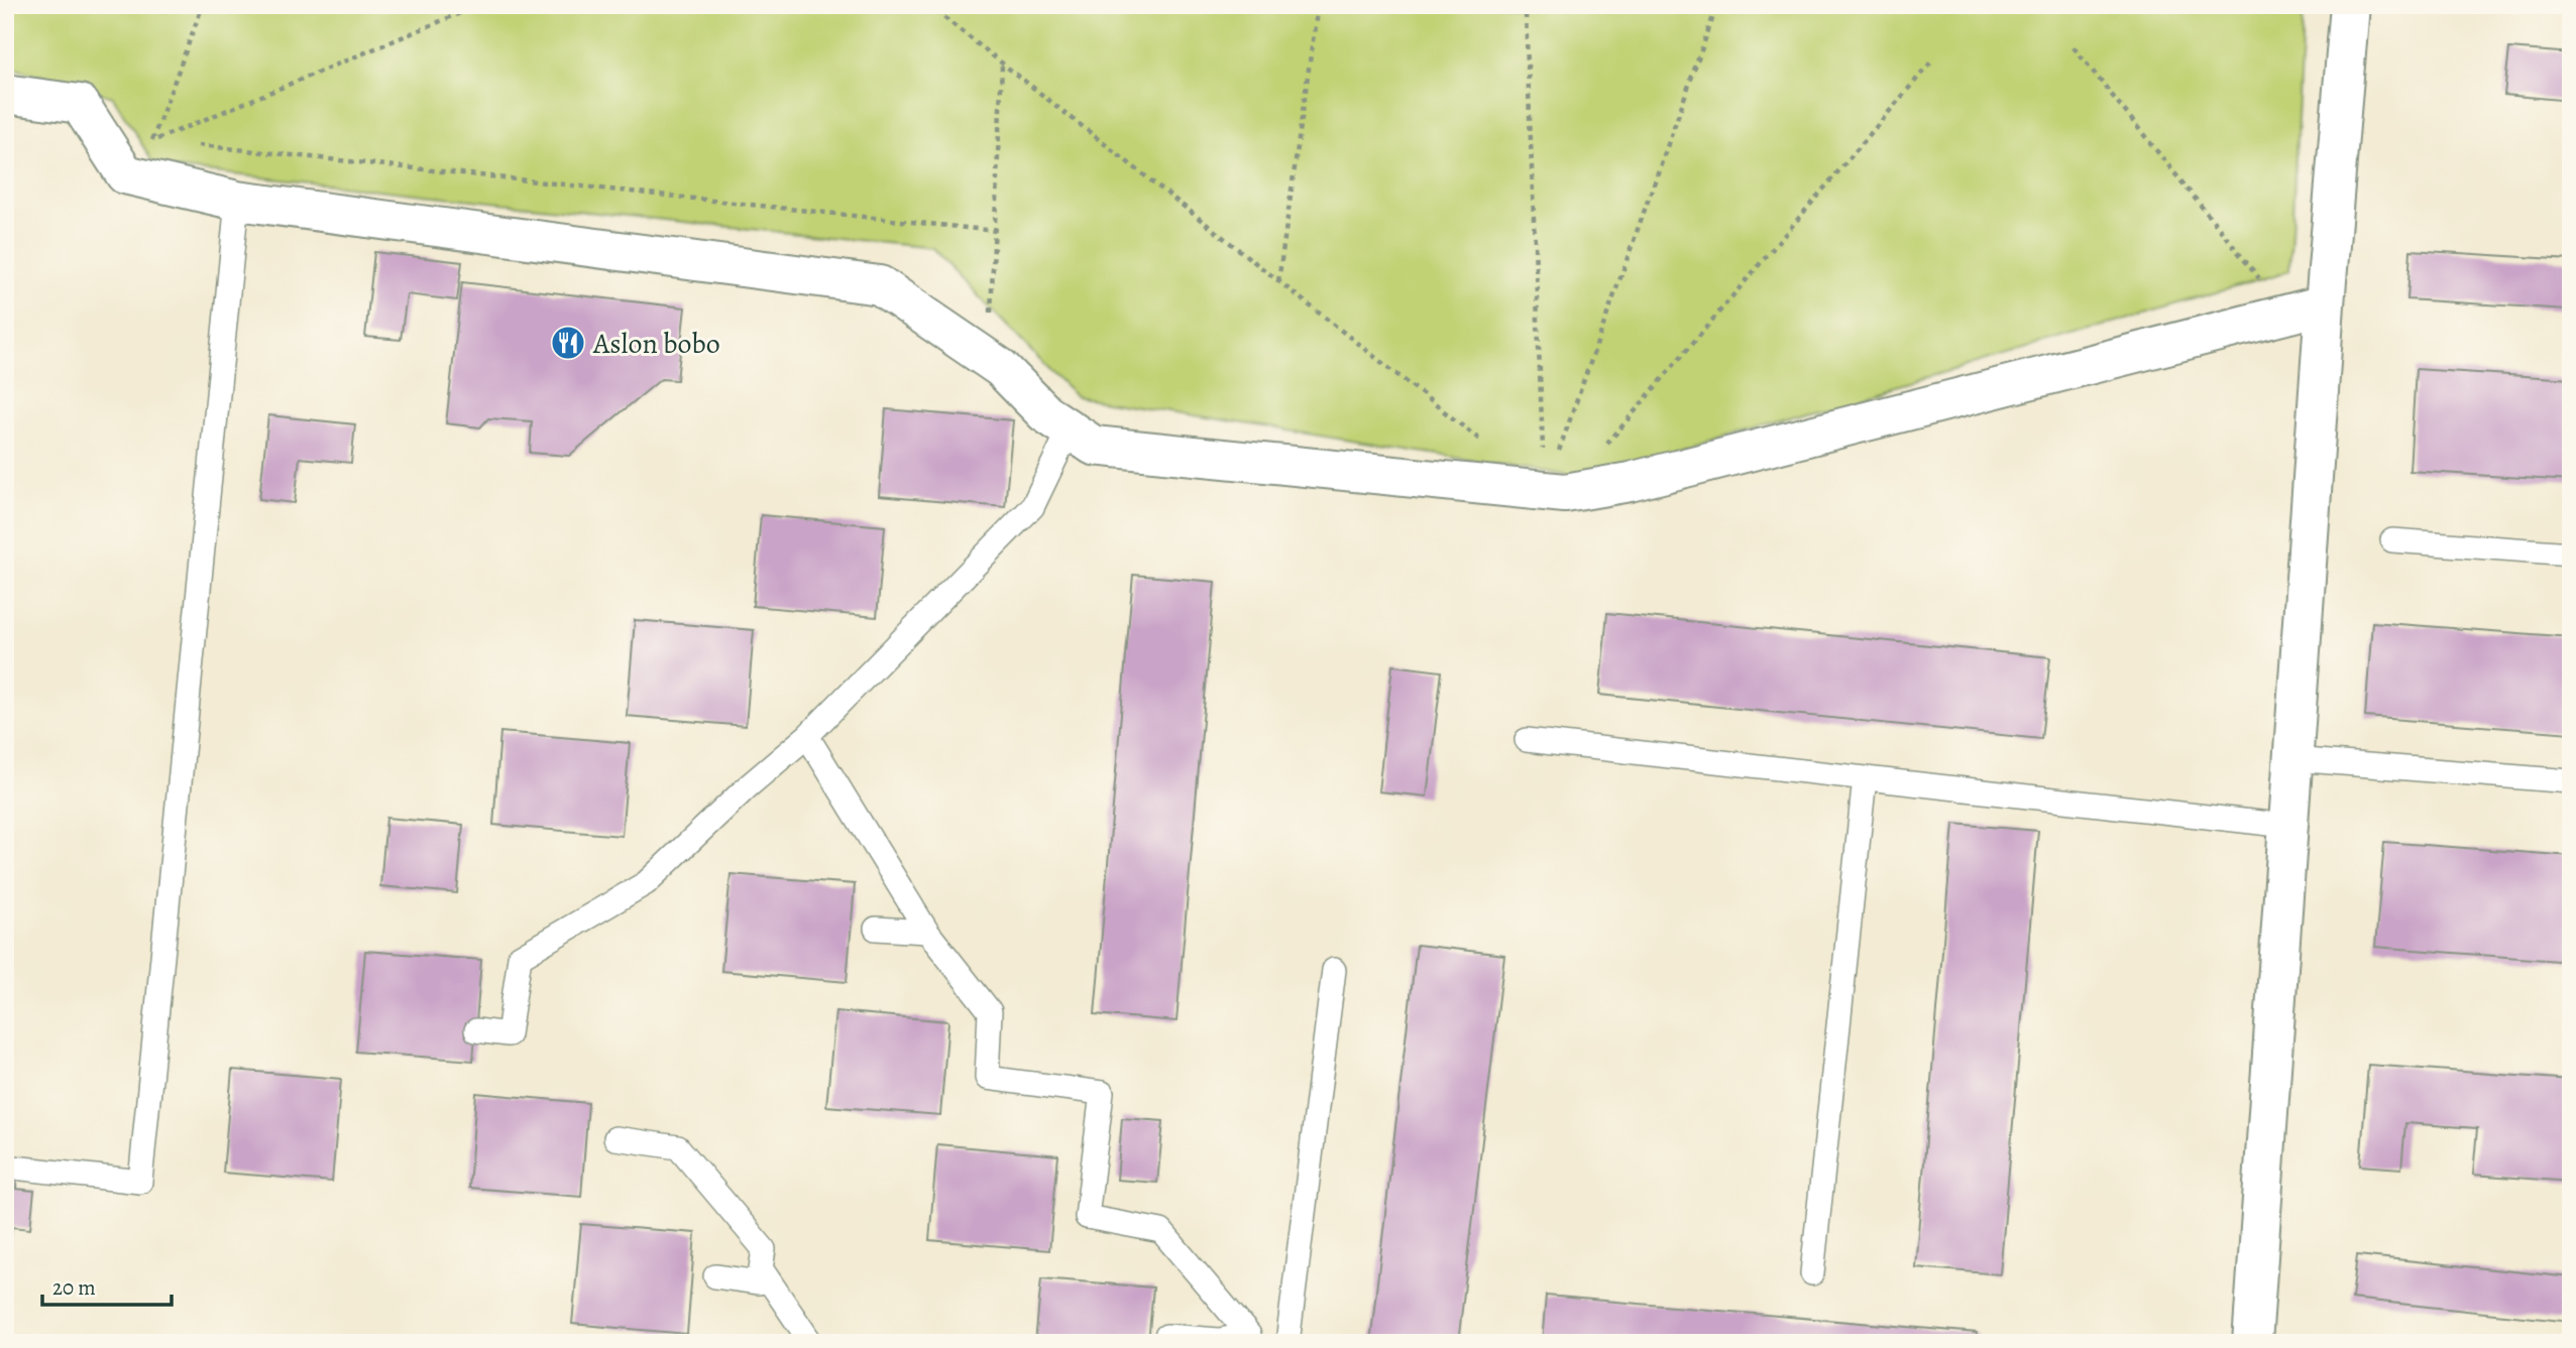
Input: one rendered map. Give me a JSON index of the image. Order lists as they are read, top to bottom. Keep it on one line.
{"places":{"restaurant":["Aslon bobo"]},"scale_bar":"20 m"}
